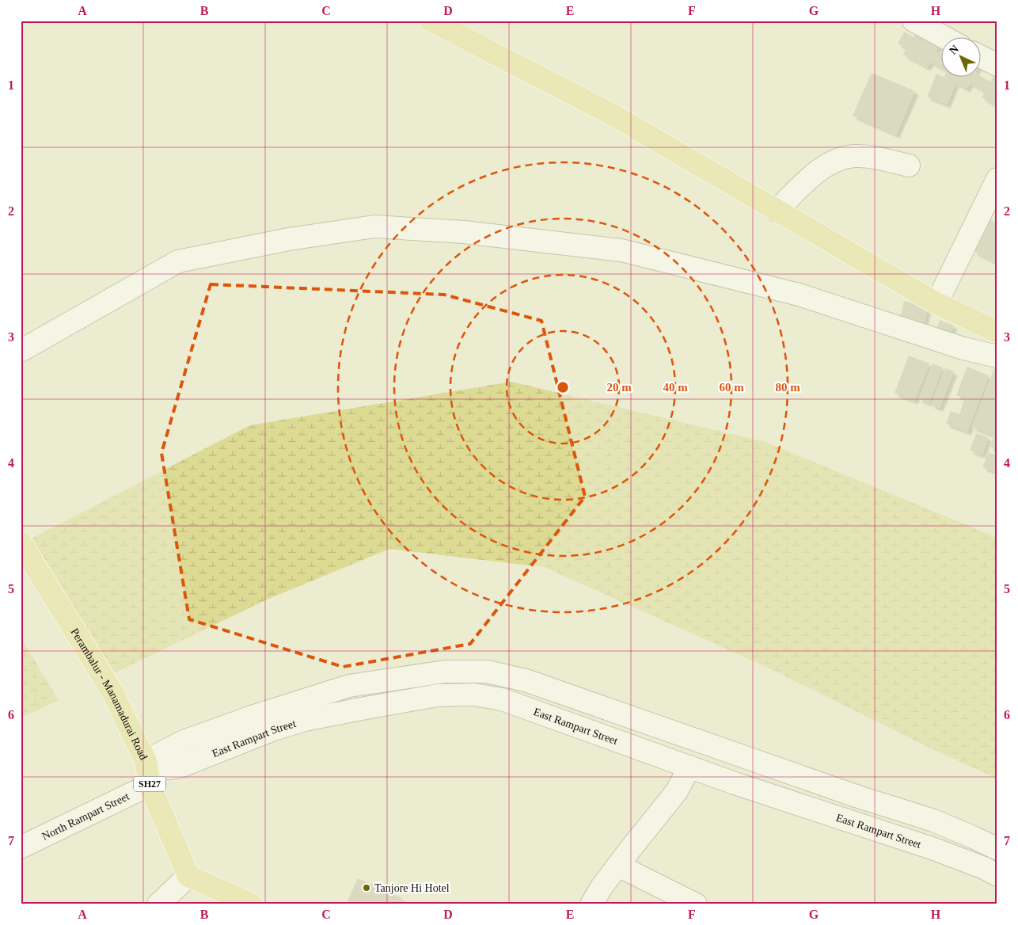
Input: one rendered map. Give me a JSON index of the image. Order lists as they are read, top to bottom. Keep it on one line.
{"streets":{"main road":["Perambalur - Manamadurai Road","SH27"],"street":["East Rampart Street","North Rampart Street"]},"crossings":[["Perambalur - Manamadurai Road","East Rampart Street"],["Perambalur - Manamadurai Road","North Rampart Street"]],"places":["Tanjore Hi Hotel"],"north":"top left","grid":{"columns":["A","B","C","D","E","F","G","H"],"rows":["1","2","3","4","5","6","7"]},"rings":["20 m","40 m","60 m","80 m"]}
